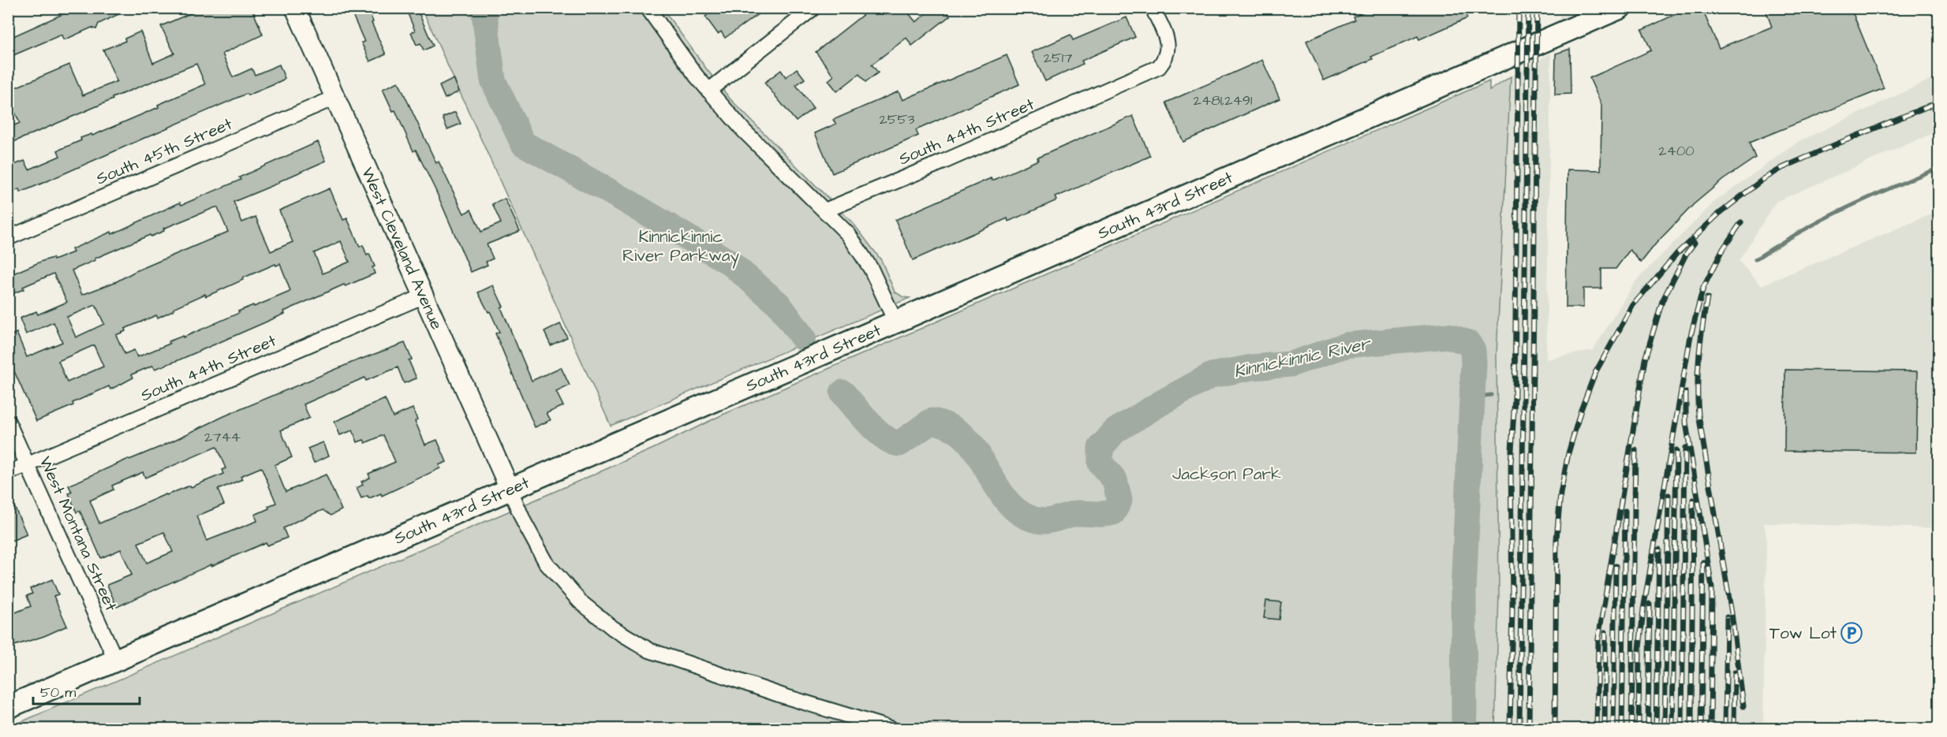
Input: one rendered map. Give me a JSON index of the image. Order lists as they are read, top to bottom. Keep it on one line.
{"streets":{"main road":["South 43rd Street"],"street":["South 44th Street","South 45th Street","West Cleveland Avenue","West Montana Street"]},"crossings":[["South 44th Street","West Cleveland Avenue"],["South 44th Street","West Montana Street"],["South 45th Street","West Cleveland Avenue"],["South 43rd Street","West Cleveland Avenue"],["South 43rd Street","West Montana Street"]],"water":["Kinnickinnic River"],"parks":["Kinnickinnic River Parkway","Jackson Park"],"places":{"parking":["Tow Lot"]},"house_numbers":["2517","2481,2491","2553","2400","2744"],"scale_bar":"50 m"}
